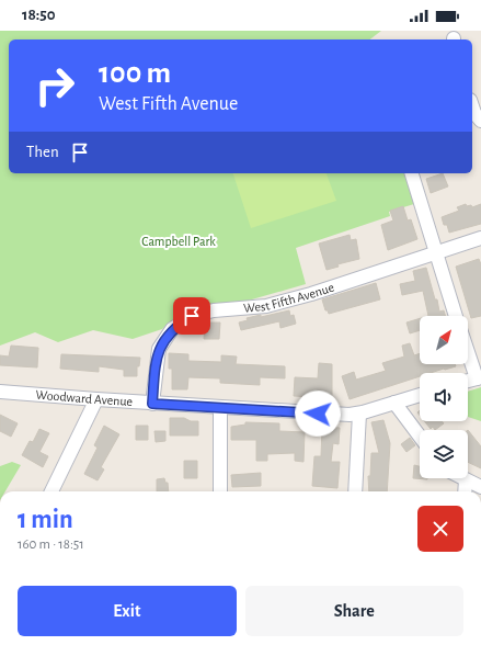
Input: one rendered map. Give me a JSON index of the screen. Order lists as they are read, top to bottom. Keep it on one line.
{"streets":{"street":["West Fifth Avenue","Woodward Avenue"]},"crossings":[["West Fifth Avenue","Woodward Avenue"]],"parks":["Campbell Park"],"north":"top right","page":{"status":"18:50","turn":["100 m","West Fifth Avenue"],"then":"Then","heading":["1 min","160 m · 18:51"],"buttons":["Exit","Share"]}}
